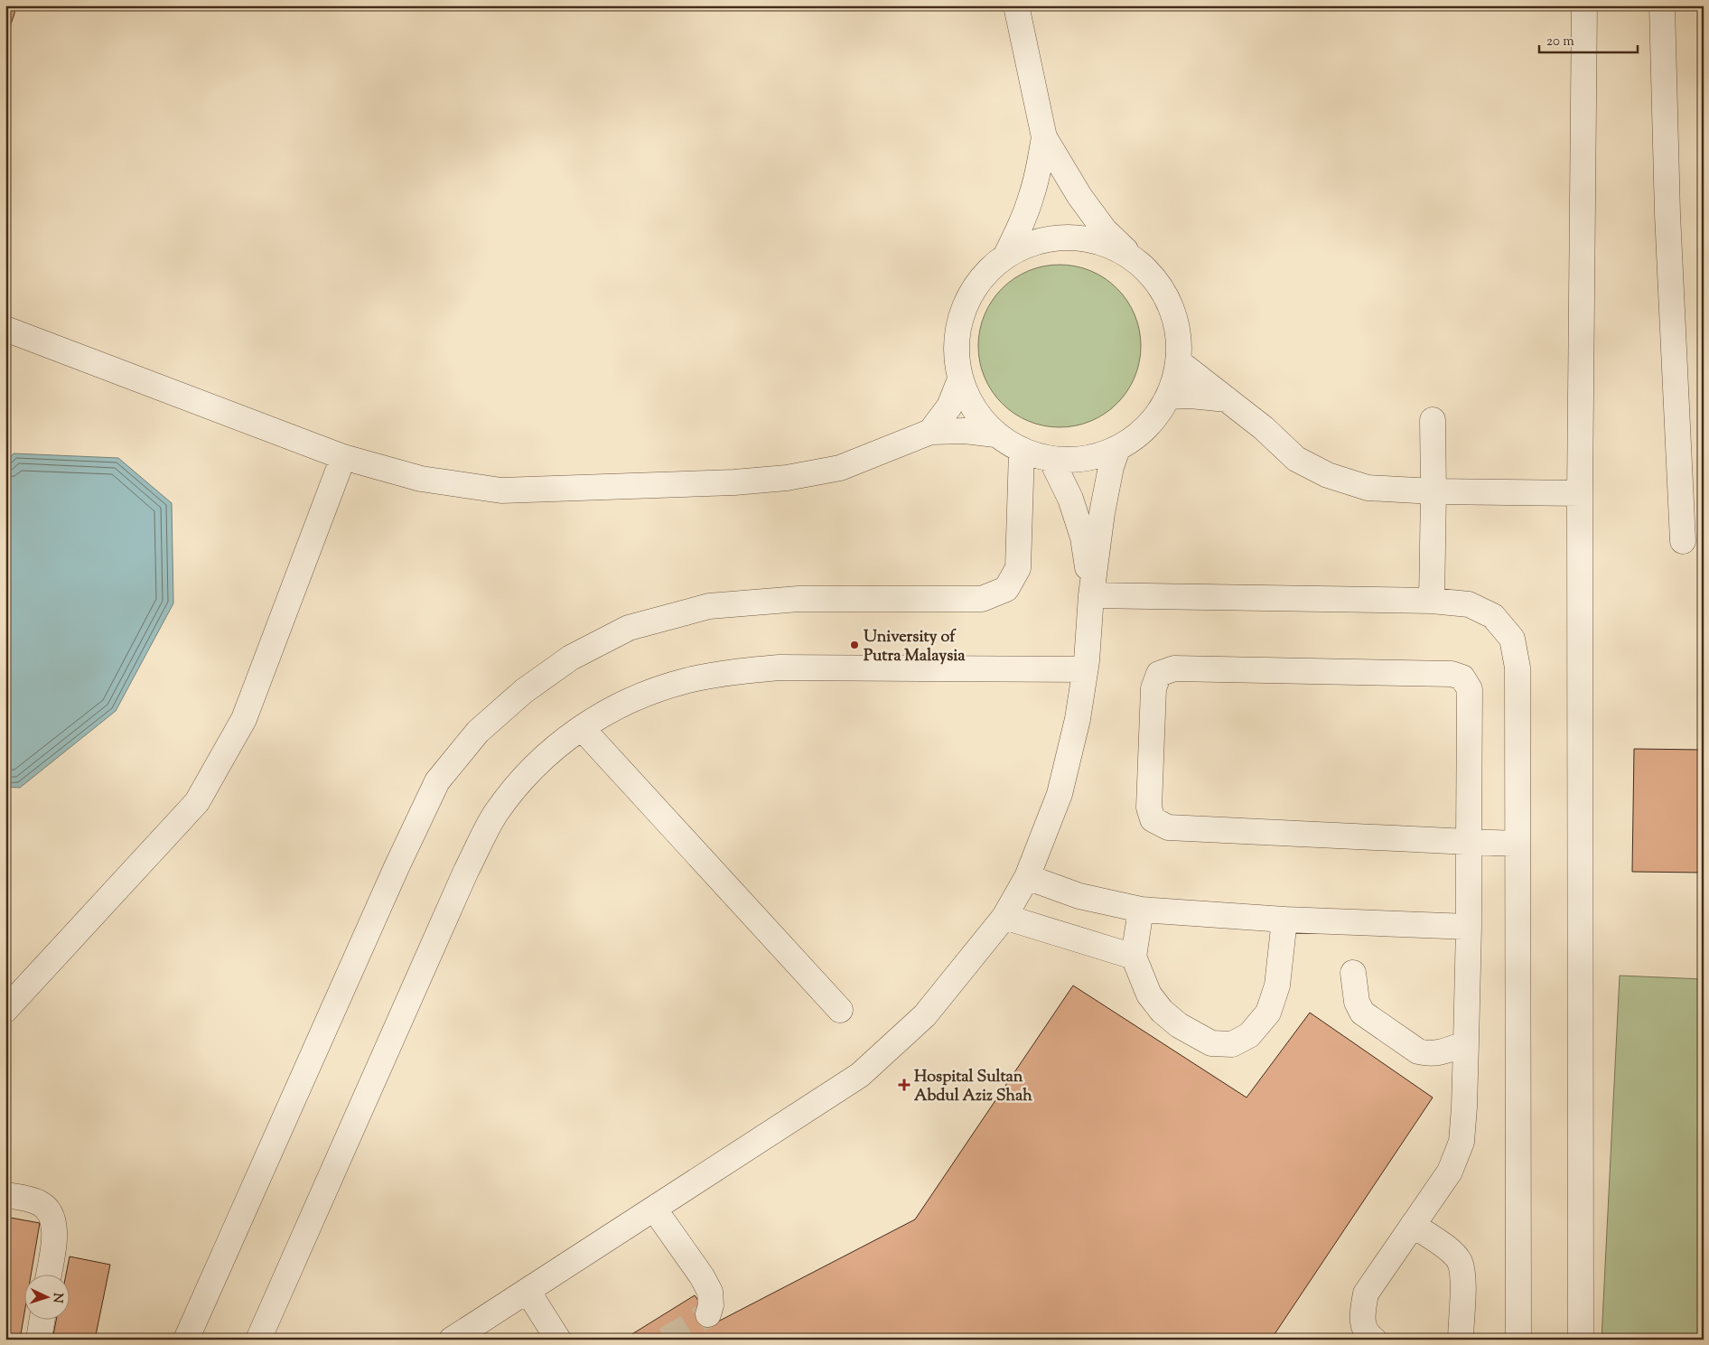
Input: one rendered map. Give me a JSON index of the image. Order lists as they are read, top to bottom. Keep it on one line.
{"places":{"other":["University of Putra Malaysia"],"health":["Hospital Sultan Abdul Aziz Shah"]},"scale_bar":"20 m","north":"right"}
